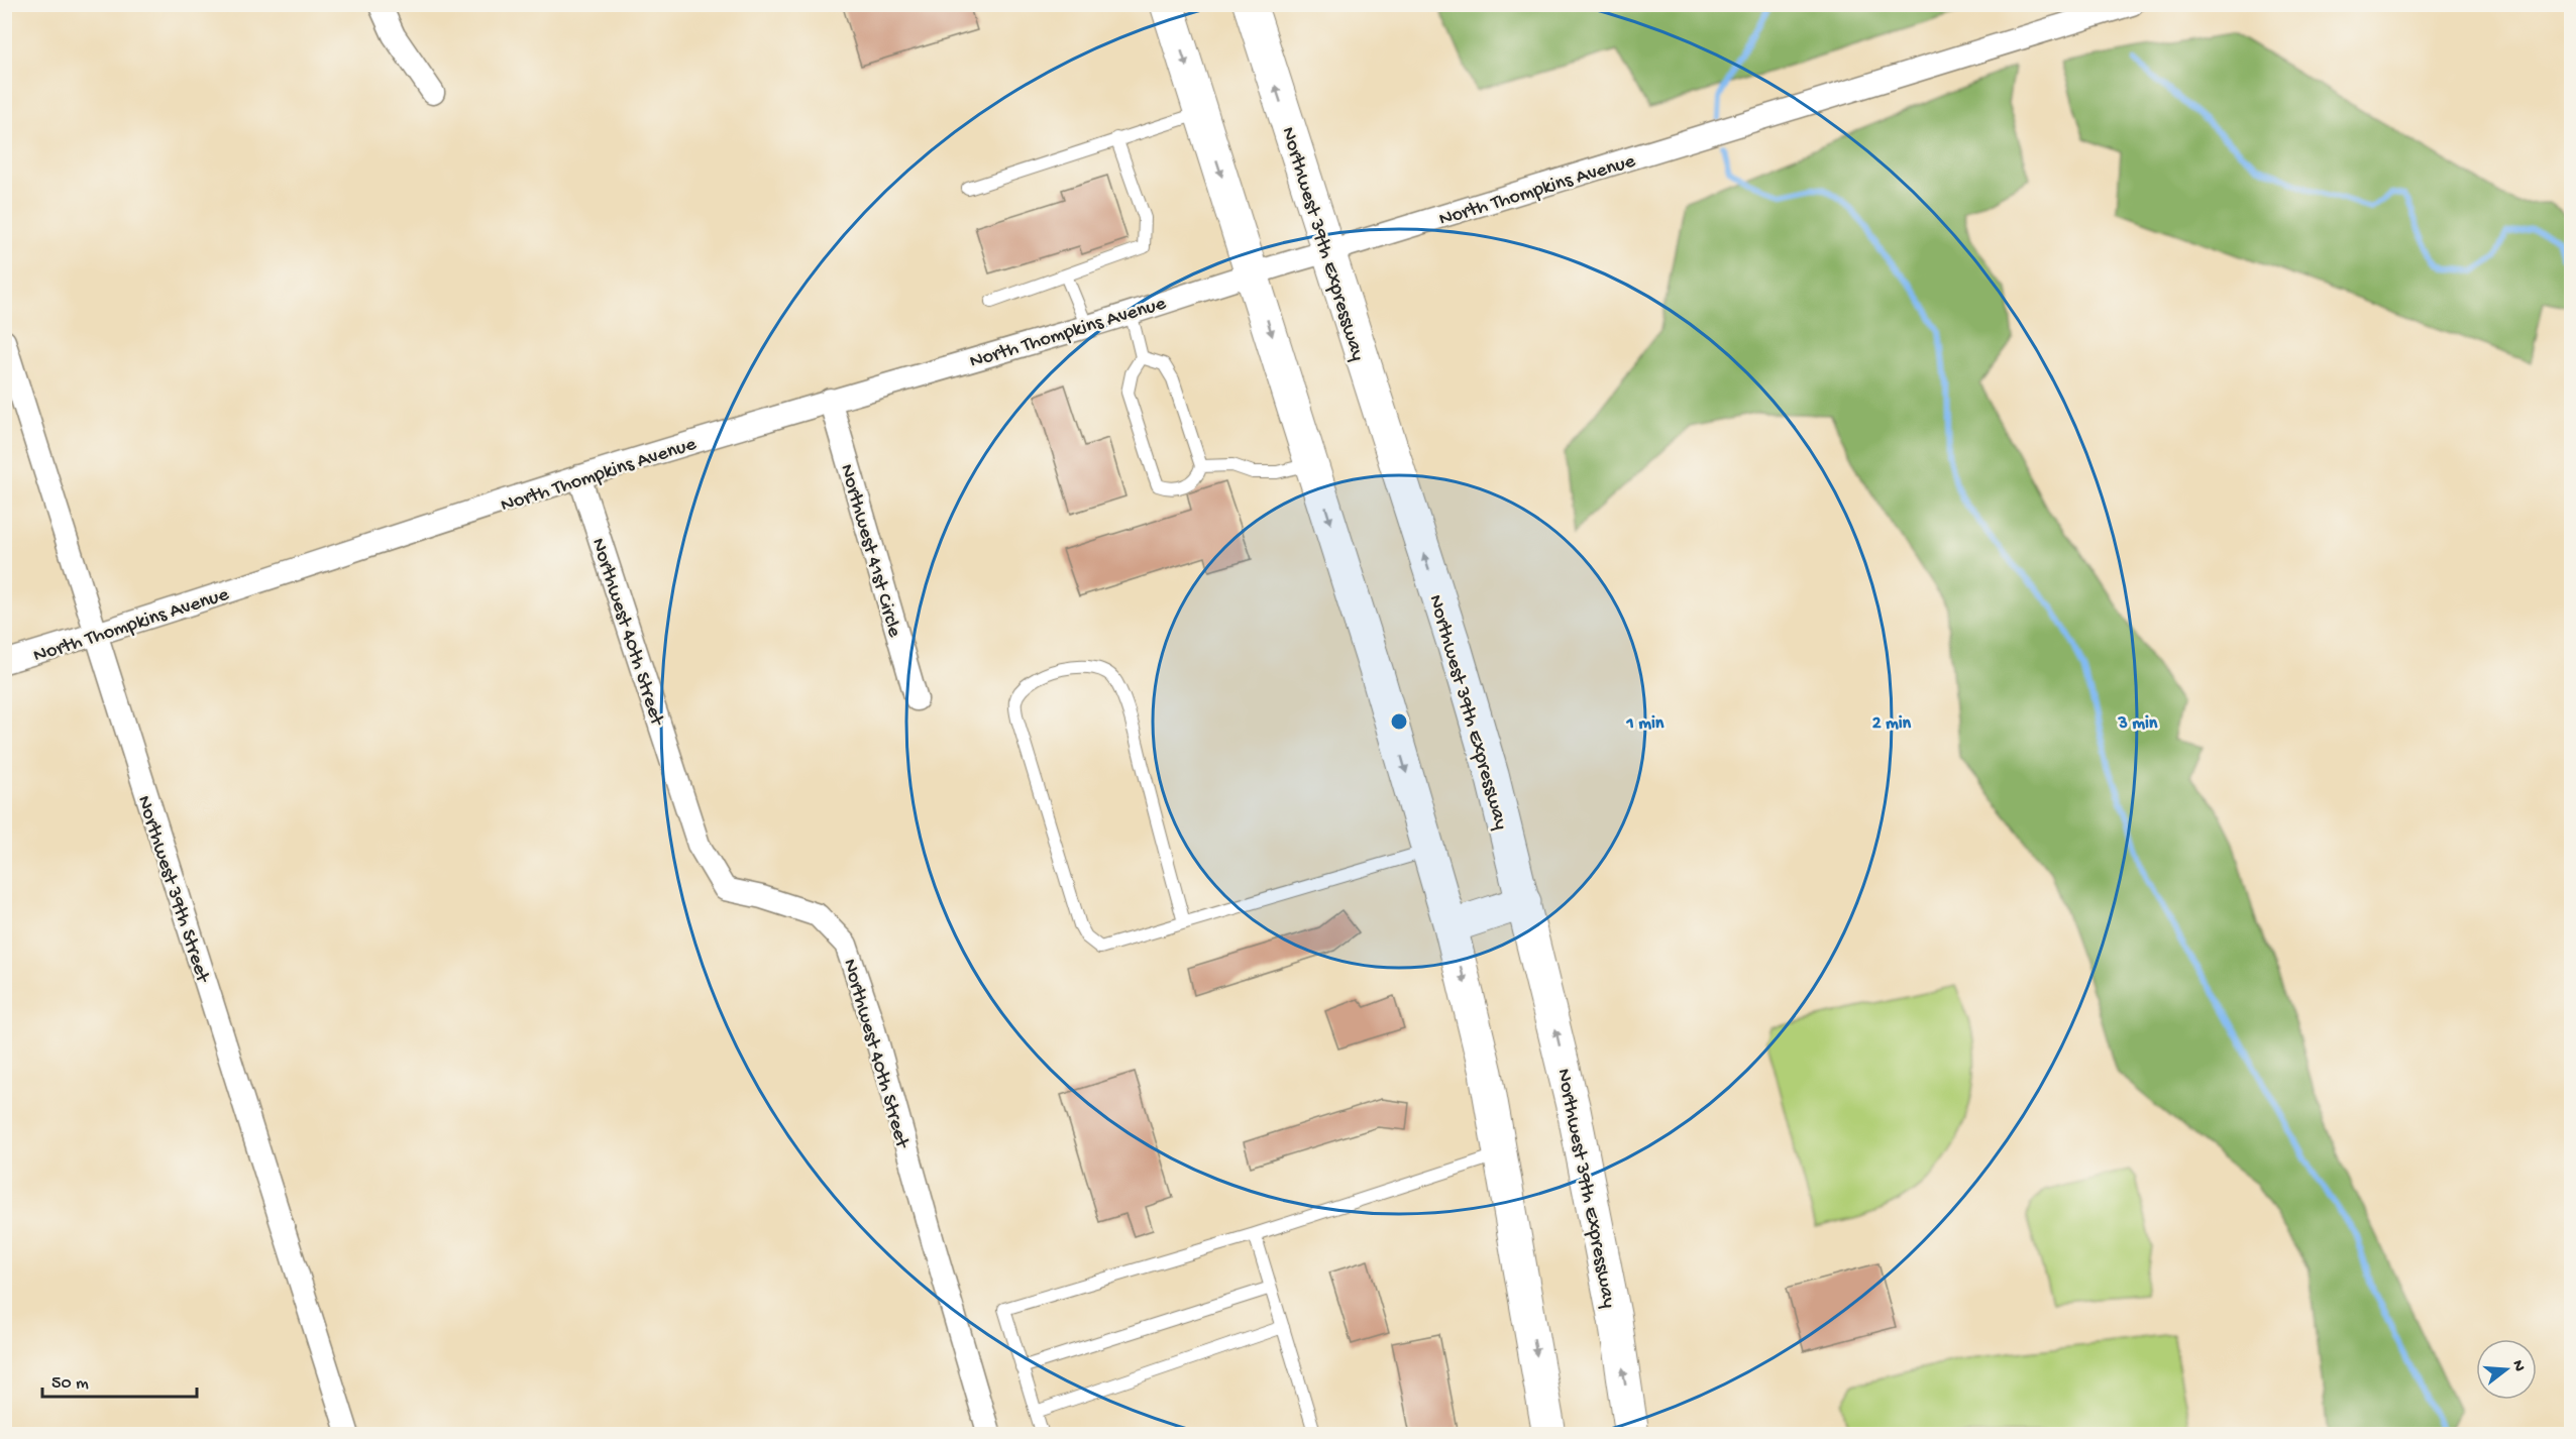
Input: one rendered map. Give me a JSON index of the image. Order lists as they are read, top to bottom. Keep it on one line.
{"streets":{"highway":["Northwest 39th Expressway"],"street":["North Thompkins Avenue","Northwest 41st Circle","Northwest 40th Street","Northwest 39th Street"]},"crossings":[["North Thompkins Avenue","Northwest 39th Expressway"],["North Thompkins Avenue","Northwest 41st Circle"],["North Thompkins Avenue","Northwest 40th Street"],["North Thompkins Avenue","Northwest 39th Street"]],"scale_bar":"50 m","north":"right","rings":["1 min","2 min","3 min"]}
